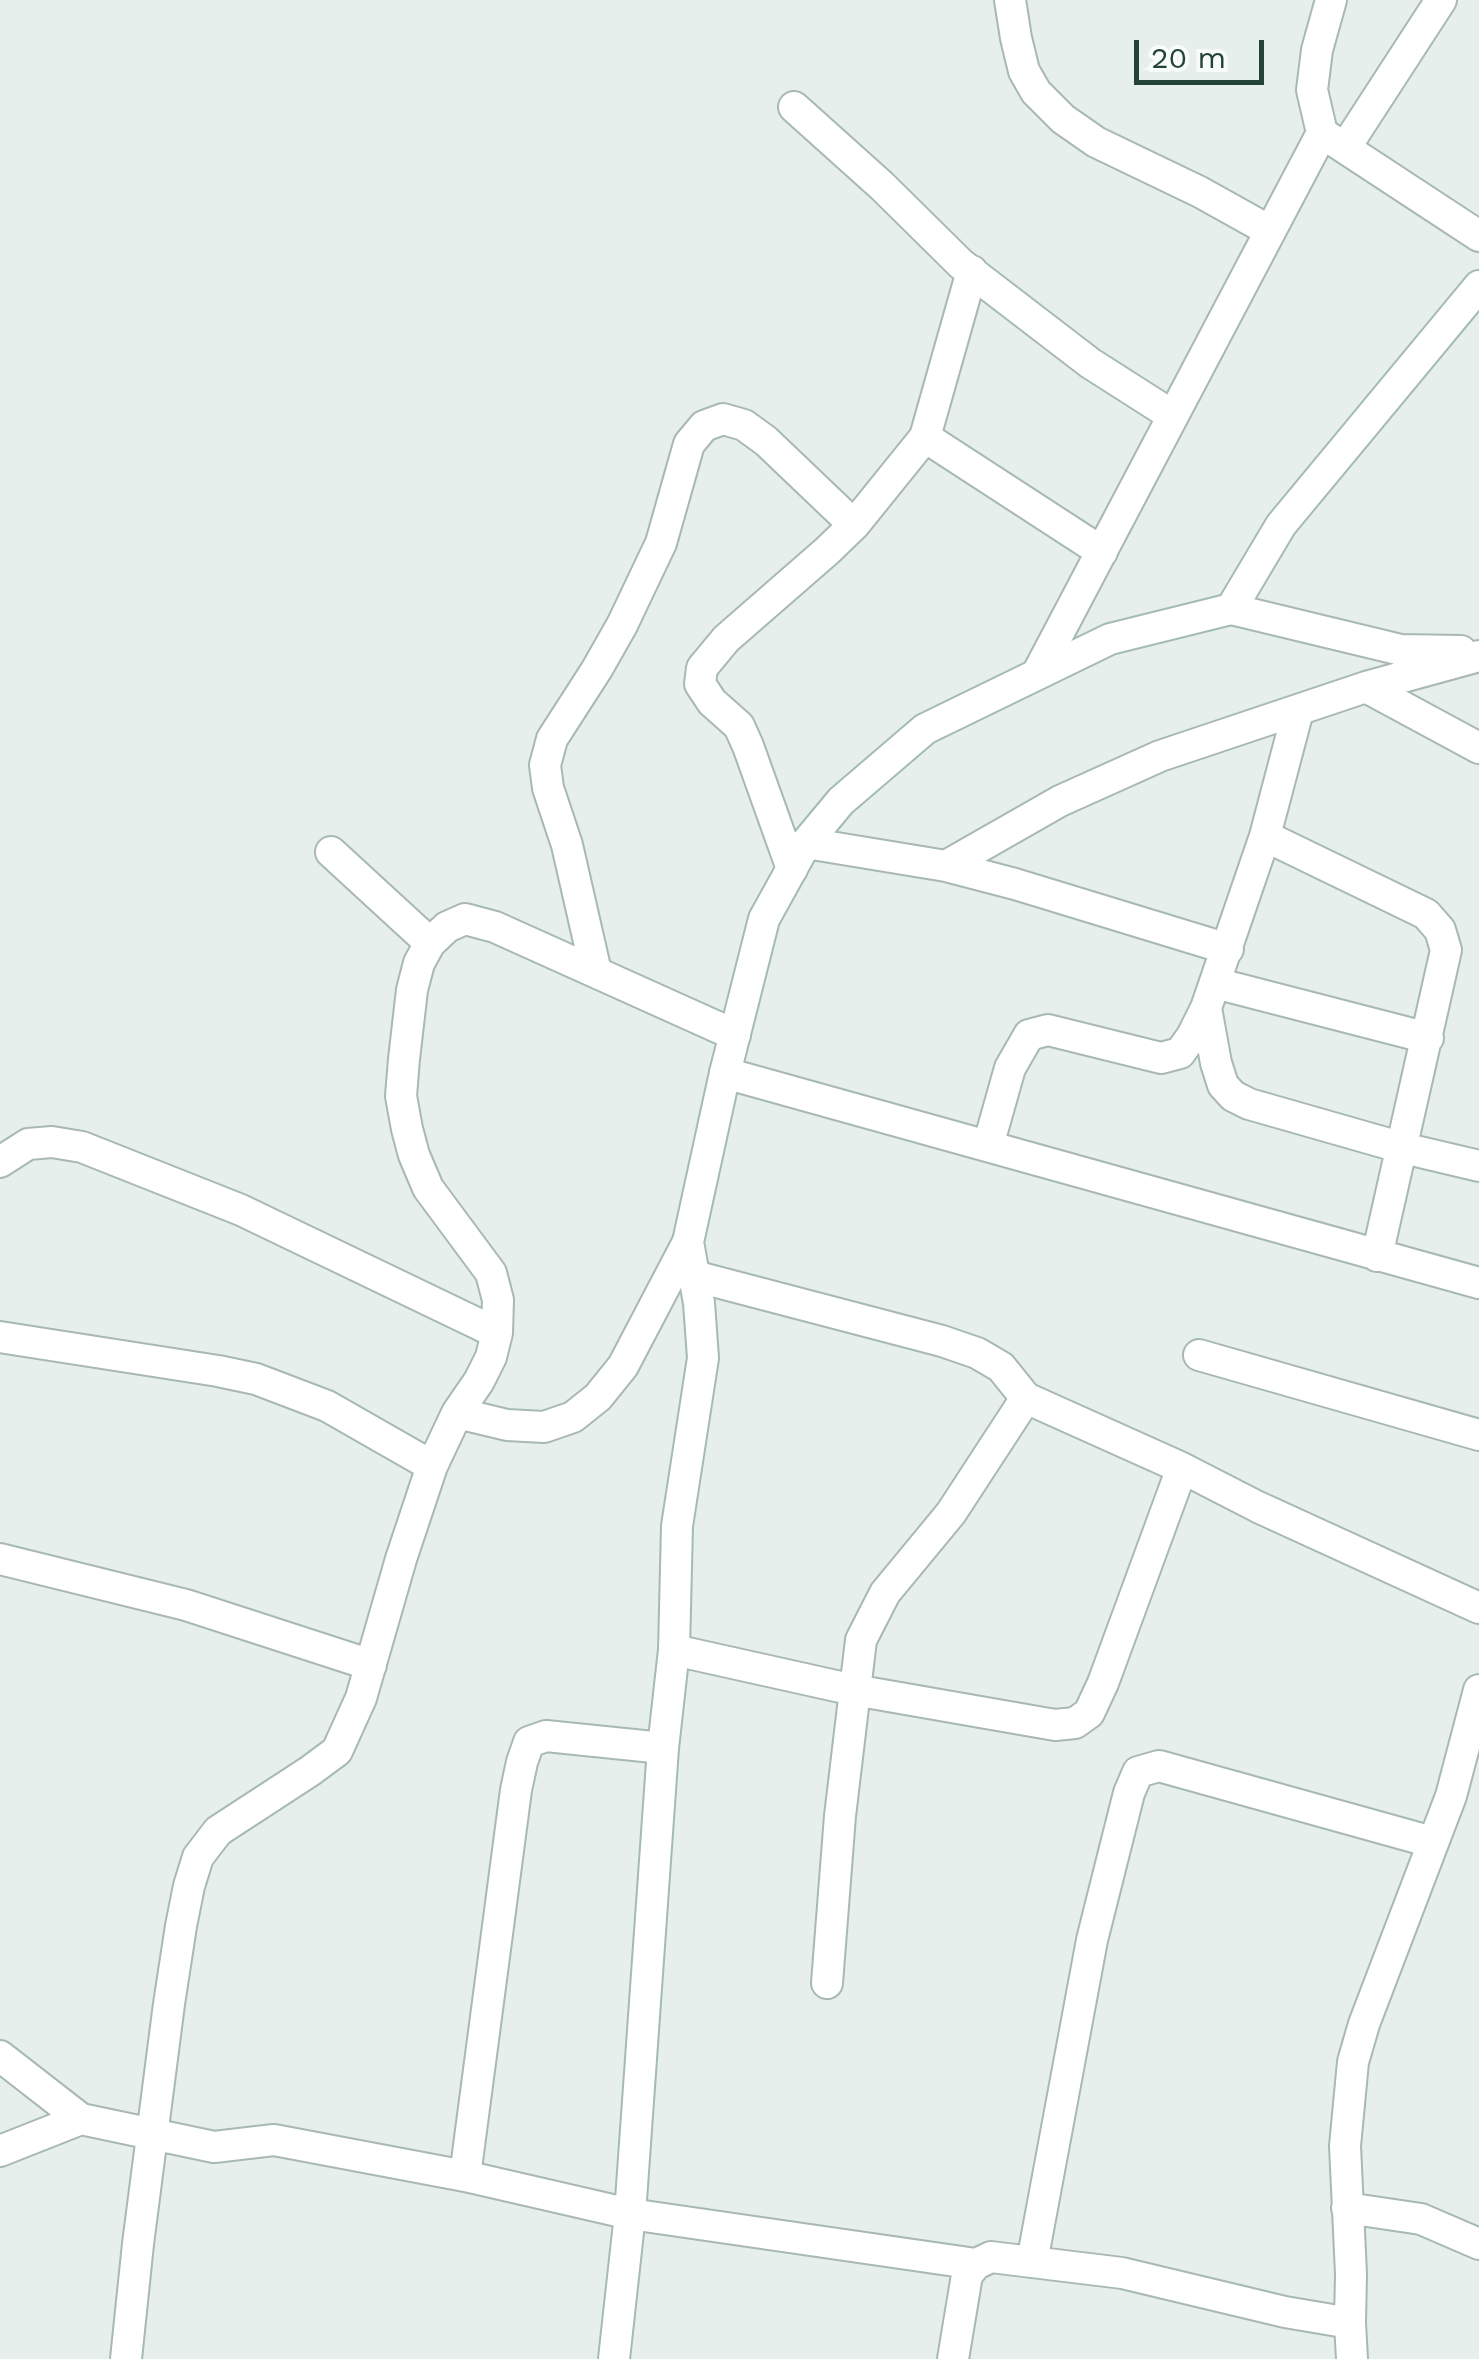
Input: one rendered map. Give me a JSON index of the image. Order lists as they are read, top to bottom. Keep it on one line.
{"scale_bar":"20 m"}
